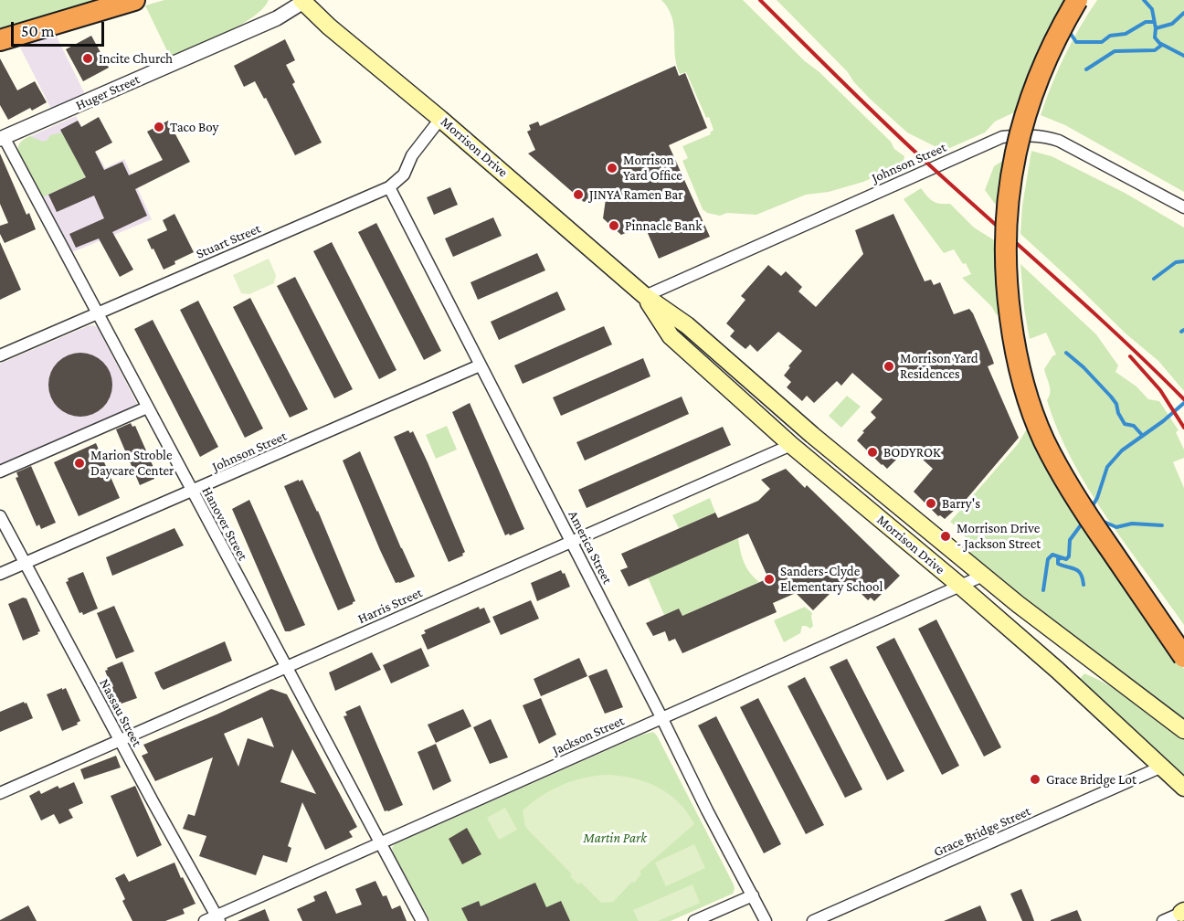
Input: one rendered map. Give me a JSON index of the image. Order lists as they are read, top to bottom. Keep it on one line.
{"streets":{"main road":["Morrison Drive"],"street":["Huger Street","Johnson Street","Stuart Street","Hanover Street","America Street","Harris Street","Nassau Street","Jackson Street","Grace Bridge Street"]},"crossings":[["Huger Street","Morrison Drive"],["Huger Street","Hanover Street"],["Morrison Drive","Johnson Street"],["Morrison Drive","Stuart Street"],["Morrison Drive","Harris Street"],["Morrison Drive","Jackson Street"],["Morrison Drive","Grace Bridge Street"],["Johnson Street","Hanover Street"],["Johnson Street","America Street"],["Johnson Street","Nassau Street"],["Stuart Street","Hanover Street"],["Stuart Street","America Street"],["Hanover Street","Harris Street"],["Hanover Street","Jackson Street"],["America Street","Harris Street"],["America Street","Jackson Street"],["Harris Street","Nassau Street"],["Nassau Street","Jackson Street"]],"parks":["Martin Park"],"places":["Incite Church","Taco Boy","Morrison Yard Office","JINYA Ramen Bar","Pinnacle Bank","Morrison Yard Residences","BODYROK","Marion Stroble Daycare Center","Barry's","Morrison Drive - Jackson Street","Sanders-Clyde Elementary School","Grace Bridge Lot"],"scale_bar":"50 m"}
